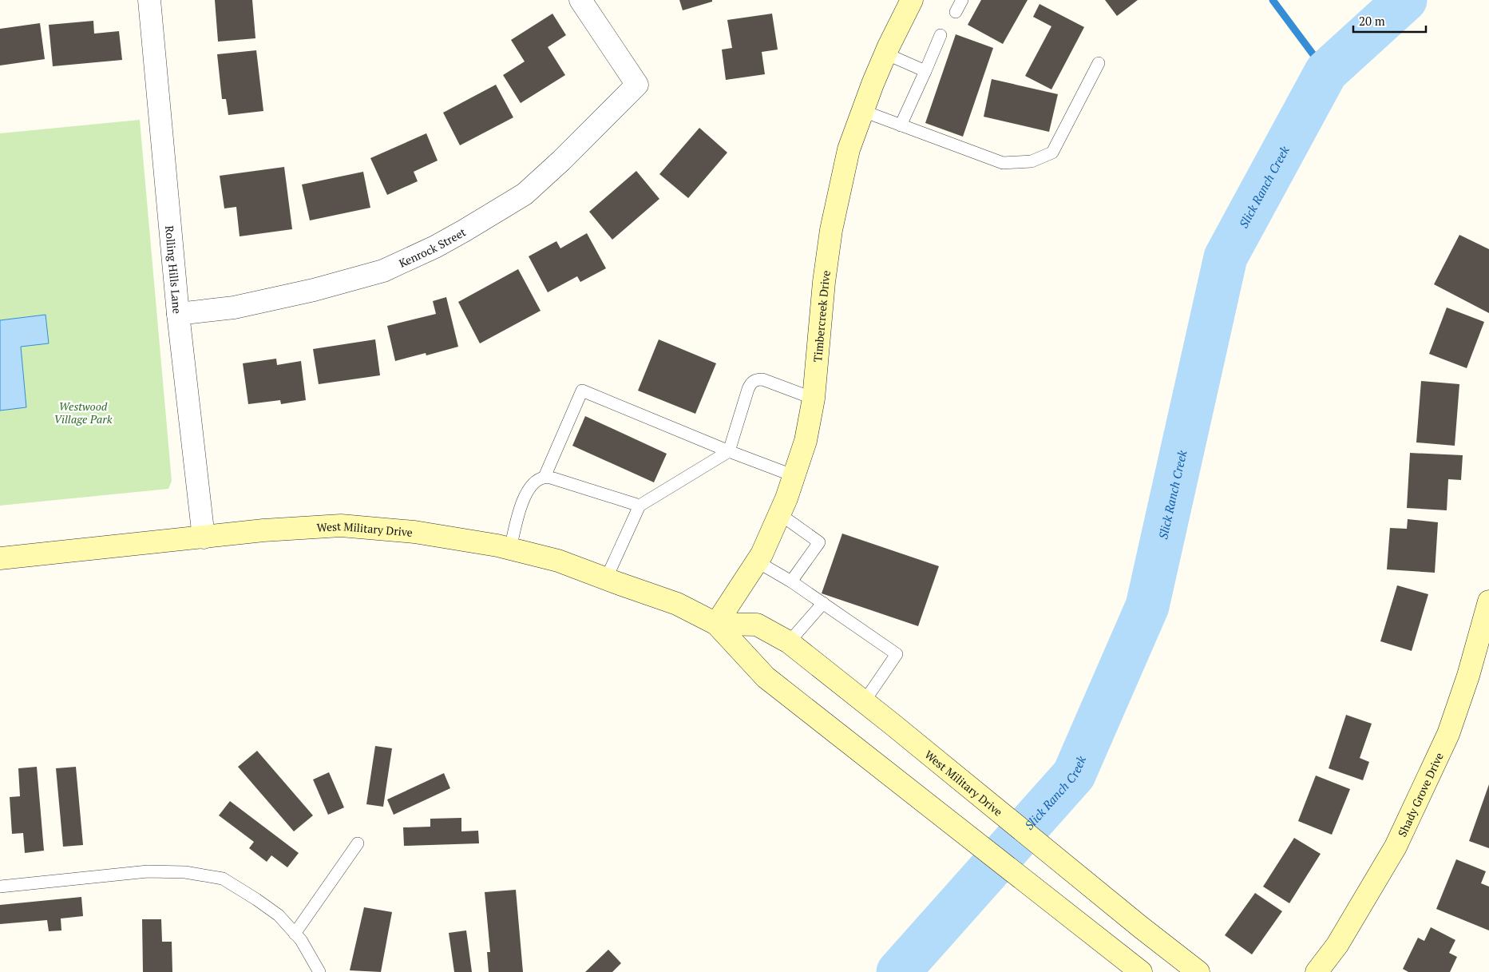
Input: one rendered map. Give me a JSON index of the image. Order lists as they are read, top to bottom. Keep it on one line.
{"streets":{"main road":["Timbercreek Drive","West Military Drive","Shady Grove Drive"],"street":["Kenrock Street","Rolling Hills Lane"]},"crossings":[["Kenrock Street","Rolling Hills Lane"],["Rolling Hills Lane","West Military Drive"],["Timbercreek Drive","West Military Drive"]],"water":["Slick Ranch Creek"],"parks":["Westwood Village Park"],"scale_bar":"20 m"}
